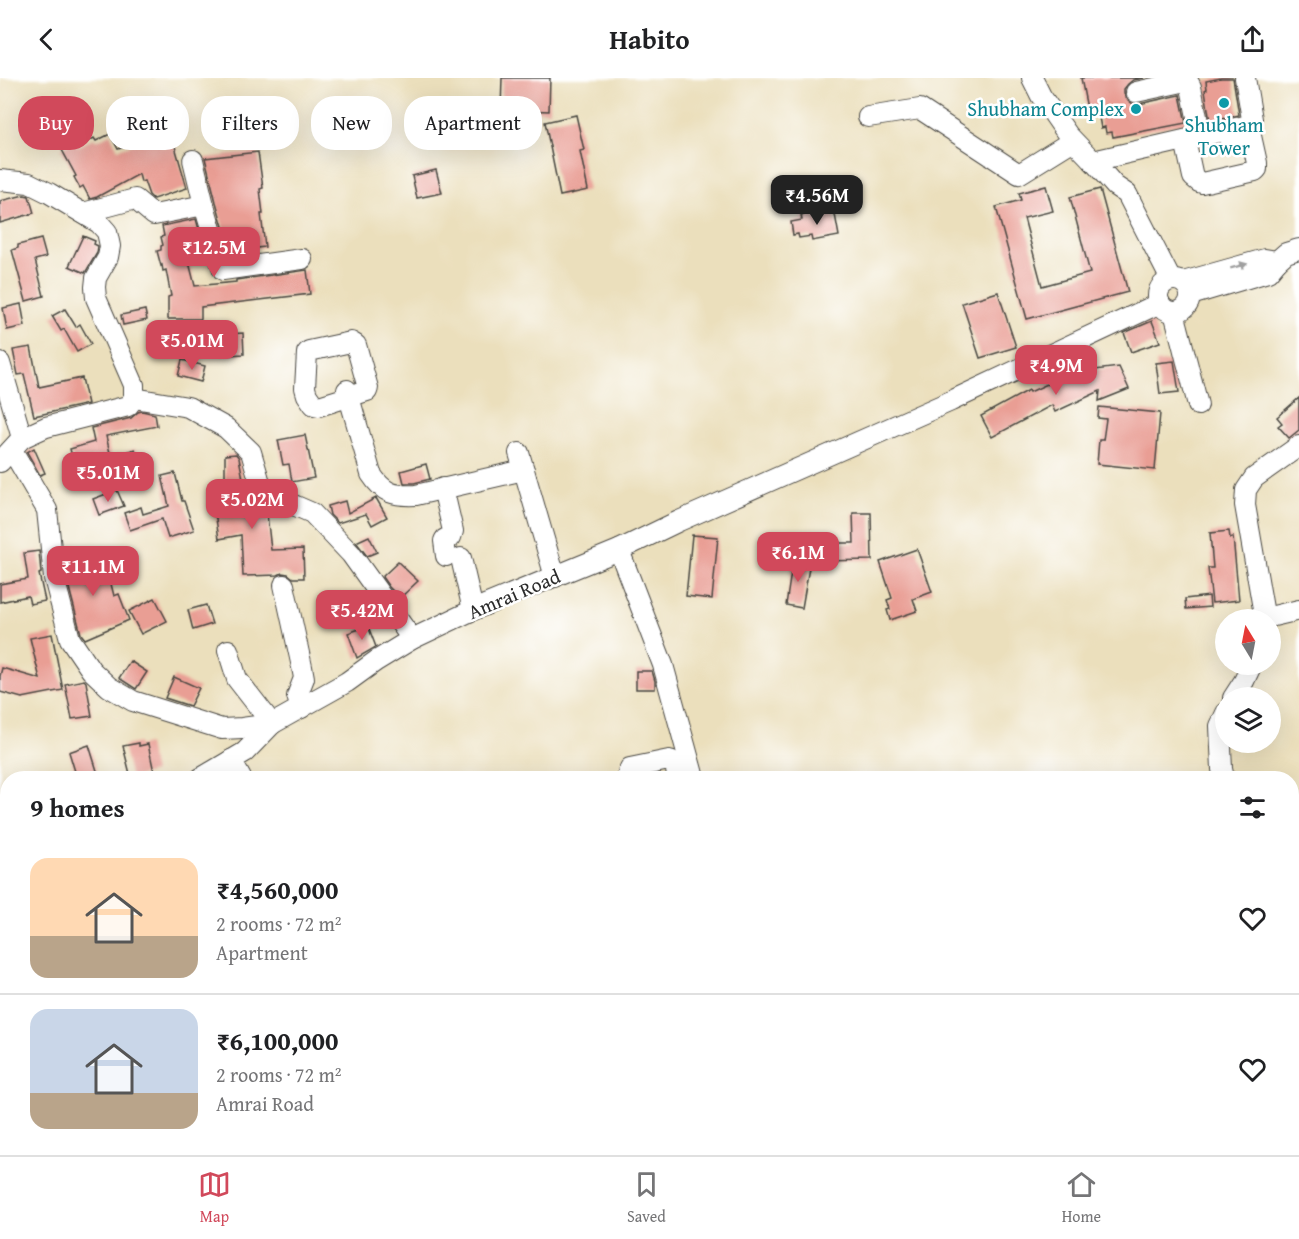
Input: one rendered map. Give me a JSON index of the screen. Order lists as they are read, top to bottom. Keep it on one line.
{"streets":{"street":["Amrai Road"]},"places":["Shubham Tower","Shubham Complex"],"north":"top","page":{"header":"Habito","chip":["Buy","Rent","Filters","New","Apartment"],"price":["₹4.56M","₹12.5M","₹5.01M","₹4.9M","₹5.01M","₹5.02M","₹6.1M","₹11.1M","₹5.42M"],"heading":"9 homes","list":[{"name":"₹4,560,000","note":"2 rooms · 72 m² · Apartment"},{"name":"₹6,100,000","note":"2 rooms · 72 m² · Amrai Road"}],"tabs":["Map","Saved","Home"]}}
